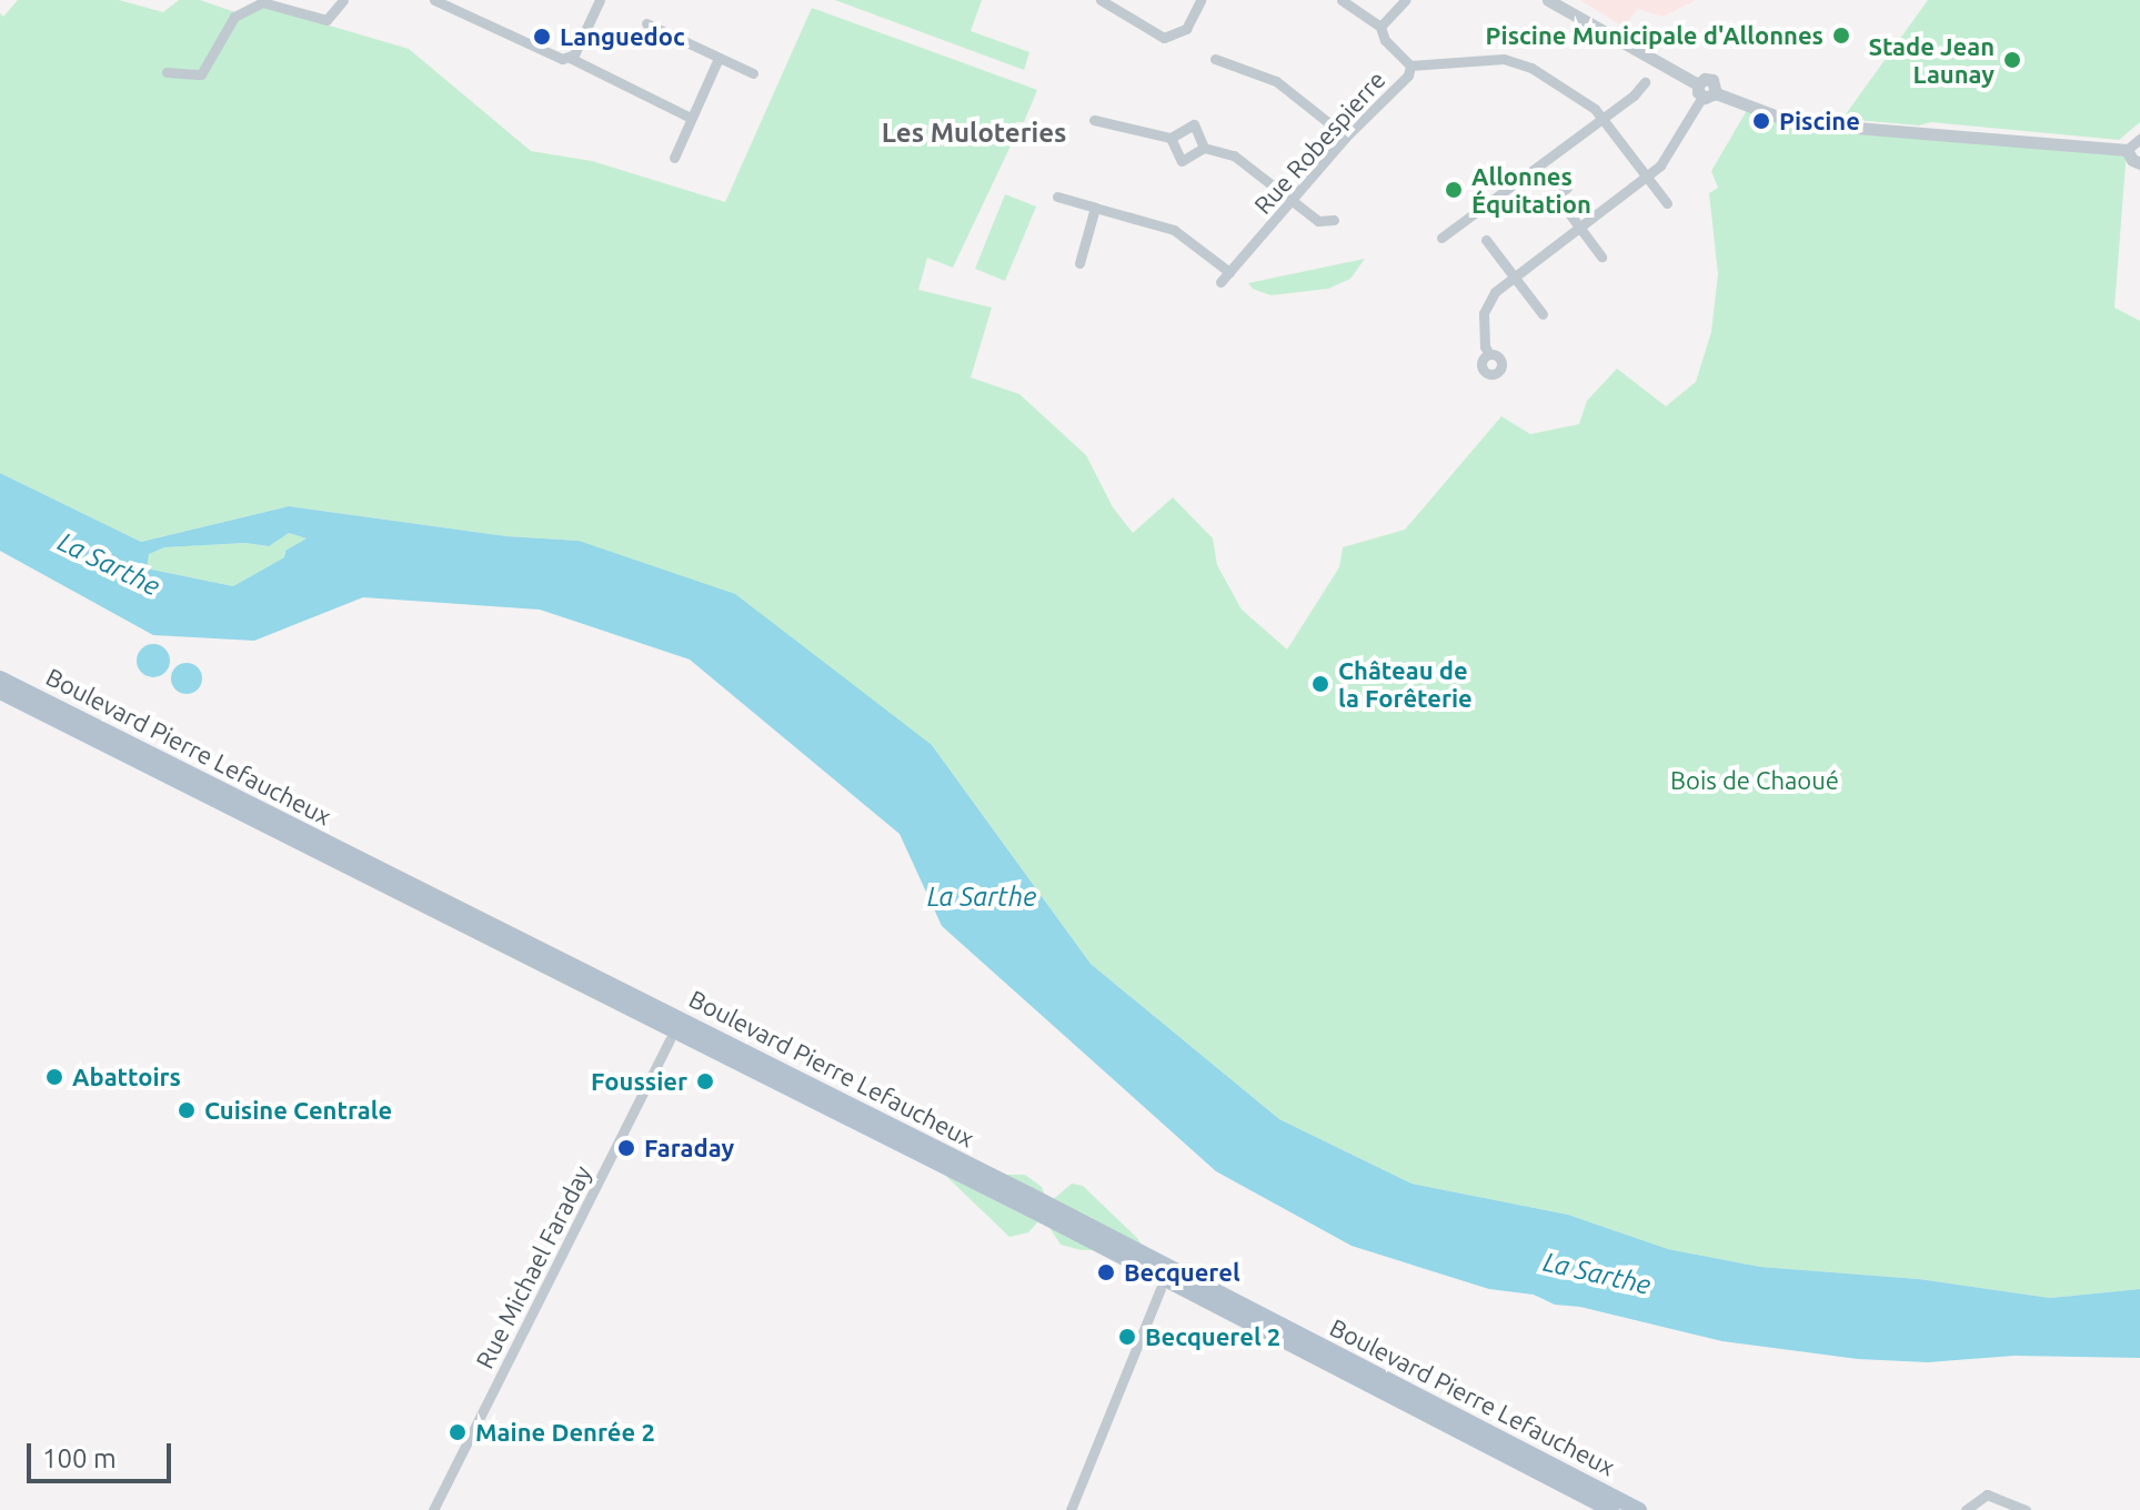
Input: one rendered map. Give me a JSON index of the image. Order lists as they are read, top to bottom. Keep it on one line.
{"streets":{"main road":["Boulevard Pierre Lefaucheux"],"street":["Rue Robespierre","Rue Michael Faraday"]},"districts":["Les Muloteries"],"water":["La Sarthe"],"parks":["Bois de Chaoué"],"places":["Piscine Municipale d'Allonnes","Languedoc","Stade Jean Launay","Piscine","Allonnes Équitation","Château de la Forêterie","Abattoirs","Foussier","Cuisine Centrale","Faraday","Becquerel","Becquerel 2","Maine Denrée 2"],"scale_bar":"100 m"}
